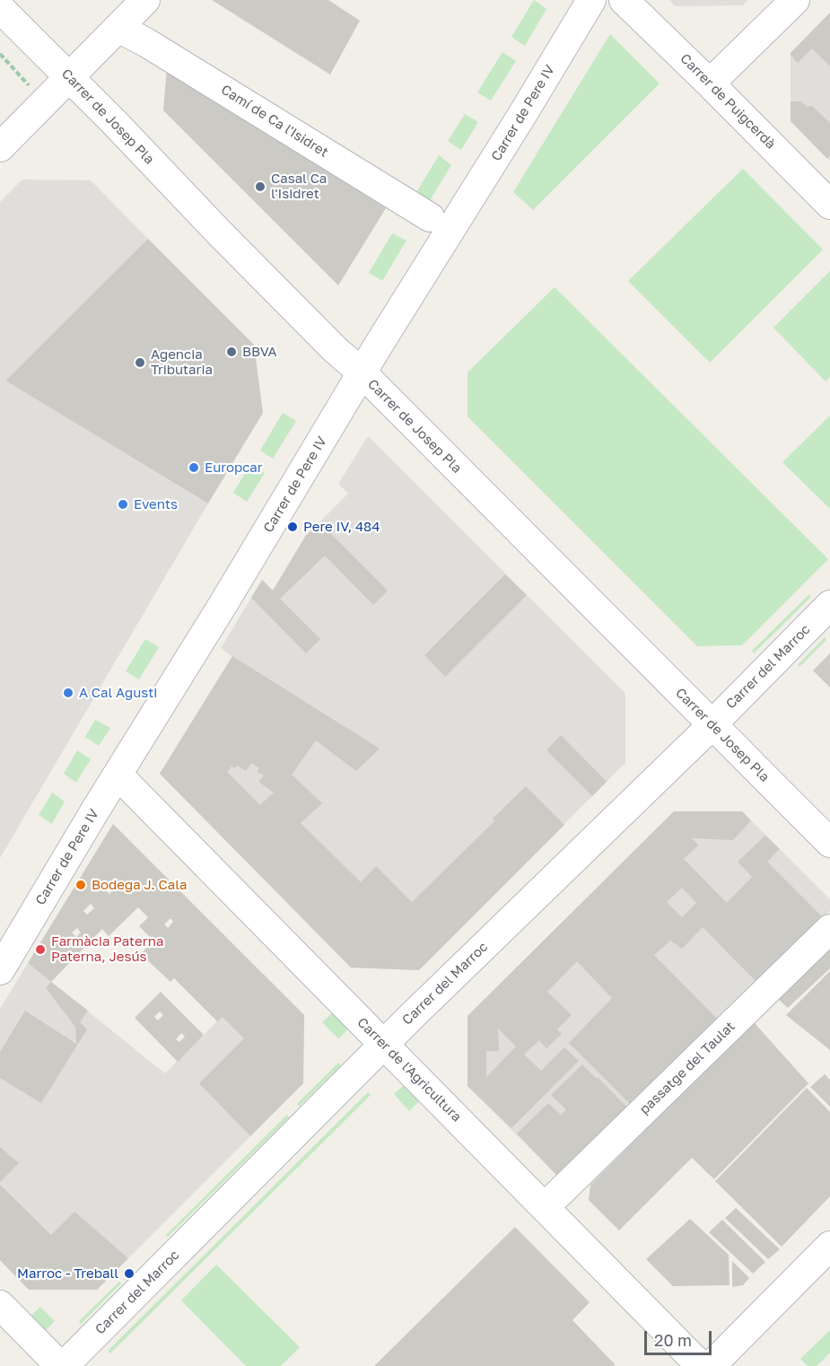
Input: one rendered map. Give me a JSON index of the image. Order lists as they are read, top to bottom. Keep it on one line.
{"streets":{"street":["Carrer de Puigcerdà","Carrer de Pere IV","Carrer de Josep Pla","Camí de Ca l'Isidret","Carrer del Marroc","passatge del Taulat","Carrer de l'Agricultura"]},"crossings":[["Carrer de Pere IV","Carrer de Josep Pla"],["Carrer de Pere IV","Carrer de l'Agricultura"],["Carrer de Josep Pla","Carrer del Marroc"],["Carrer del Marroc","Carrer de l'Agricultura"],["passatge del Taulat","Carrer de l'Agricultura"]],"places":["Casal Ca l'Isidret","BBVA","Agencia Tributaria","Europcar","Events","Pere IV, 484","A Cal Agusti","Bodega J. Cala","Farmàcia Paterna Paterna, Jesús","Marroc - Treball"],"scale_bar":"20 m"}
